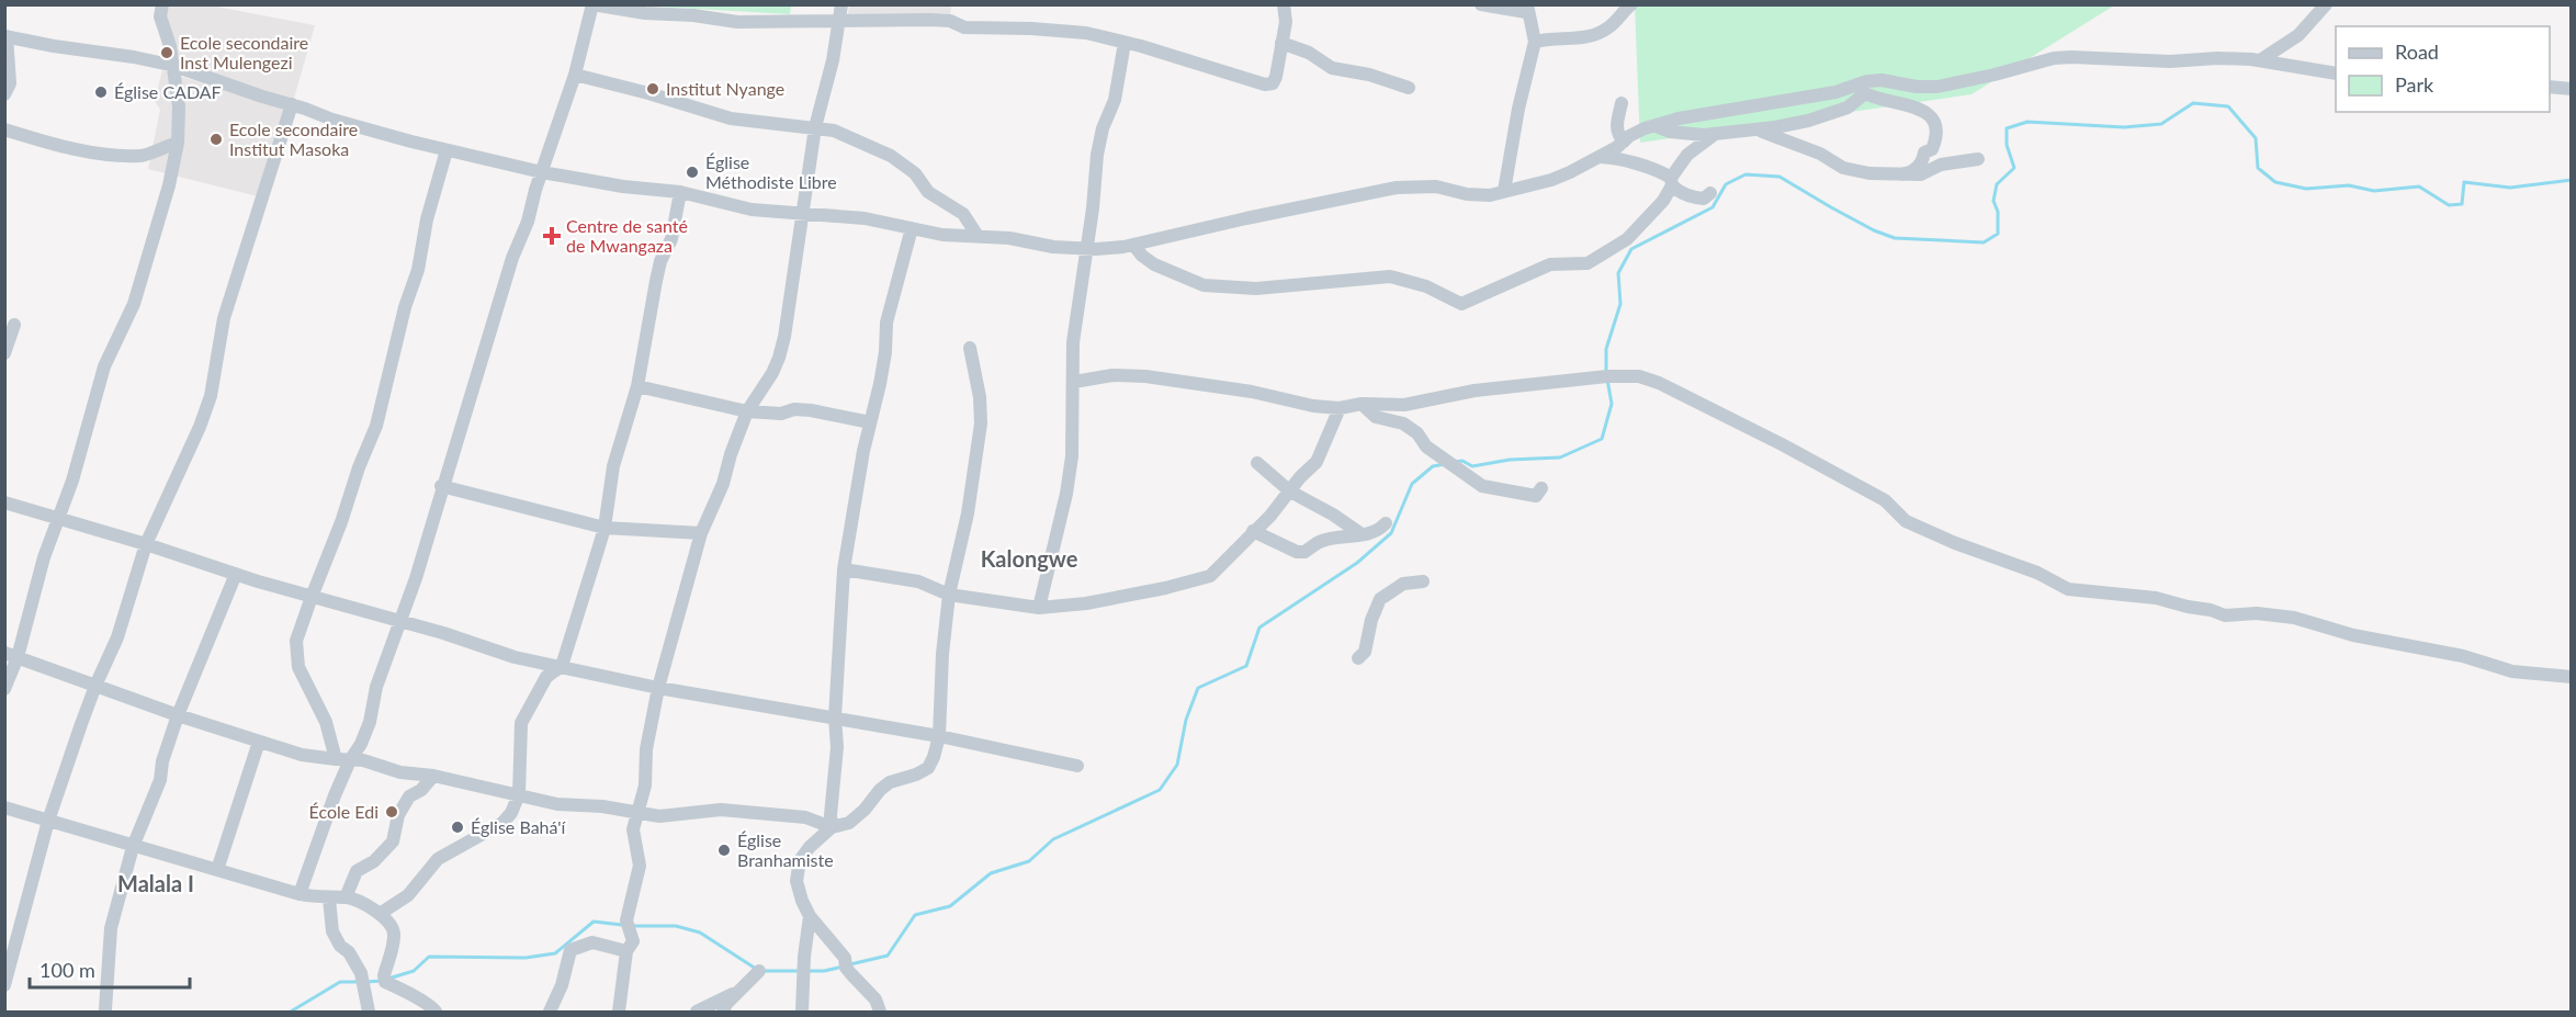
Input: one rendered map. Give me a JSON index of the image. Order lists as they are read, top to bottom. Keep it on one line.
{"districts":["Kalongwe","Malala I"],"places":{"other":["Ecole secondaire Inst Mulengezi","Institut Nyange","Église CADAF","Ecole secondaire Institut Masoka","Église Méthodiste Libre","École Edi","Église Bahá'í","Église Branhamiste"],"health":["Centre de santé de Mwangaza"]},"legend":["Road","Park"],"scale_bar":"100 m"}
